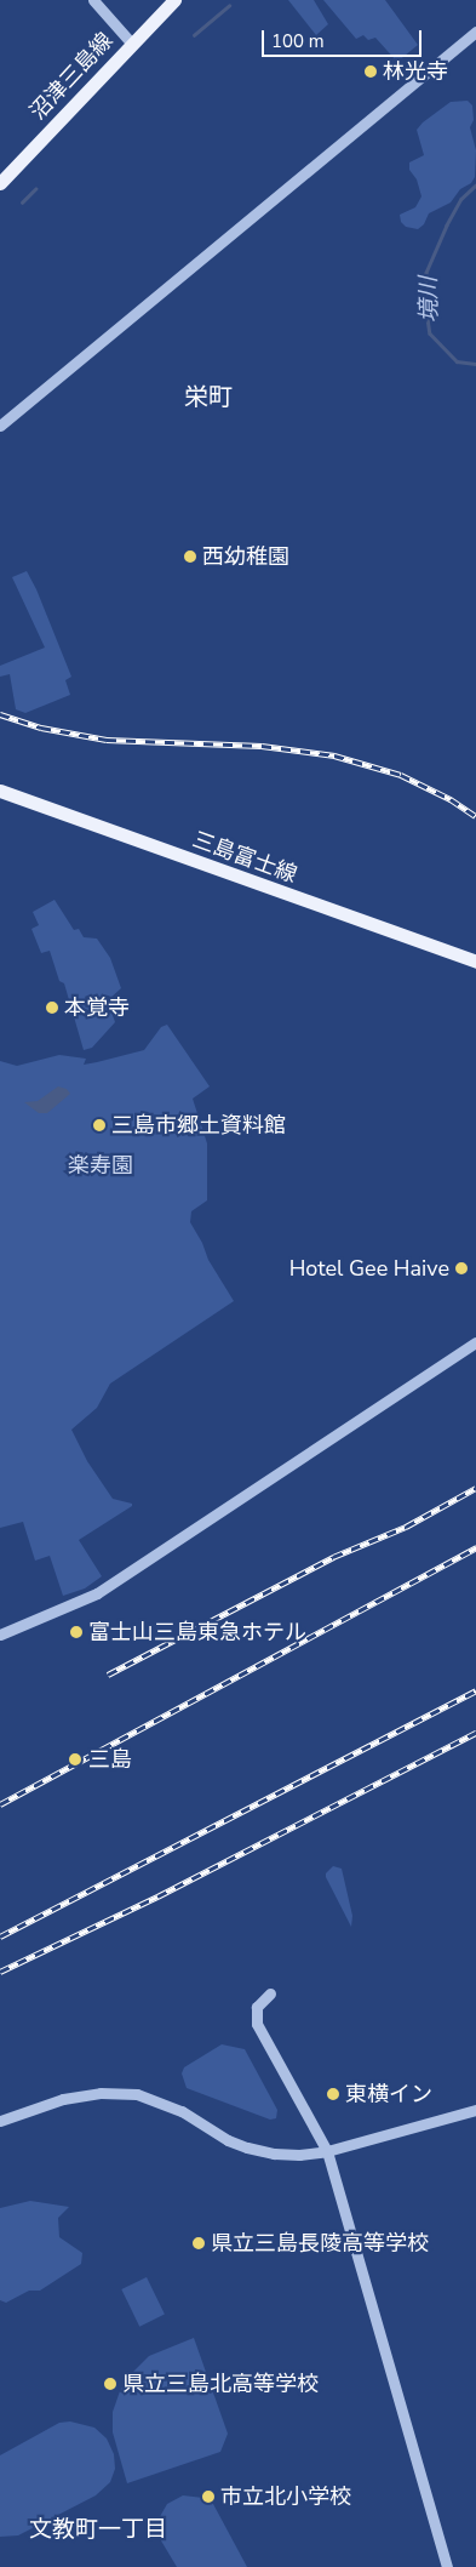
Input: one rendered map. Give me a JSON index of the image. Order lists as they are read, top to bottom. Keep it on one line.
{"streets":{"main road":["沼津三島線","三島富士線"]},"districts":["栄町","文教町一丁目"],"water":["境川"],"parks":["楽寿園"],"places":["林光寺","西幼稚園","本覚寺","三島市郷土資料館","Hotel Gee Haive","富士山三島東急ホテル","三島","東横イン","県立三島長陵高等学校","県立三島北高等学校","市立北小学校"],"scale_bar":"100 m"}
